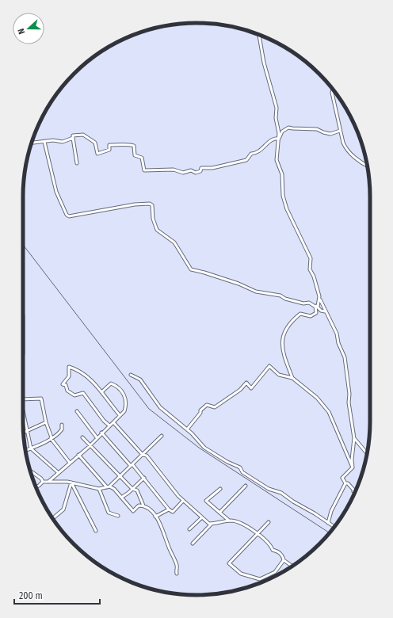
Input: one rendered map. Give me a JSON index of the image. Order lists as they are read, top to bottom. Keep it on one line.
{"scale_bar":"200 m","north":"left"}
